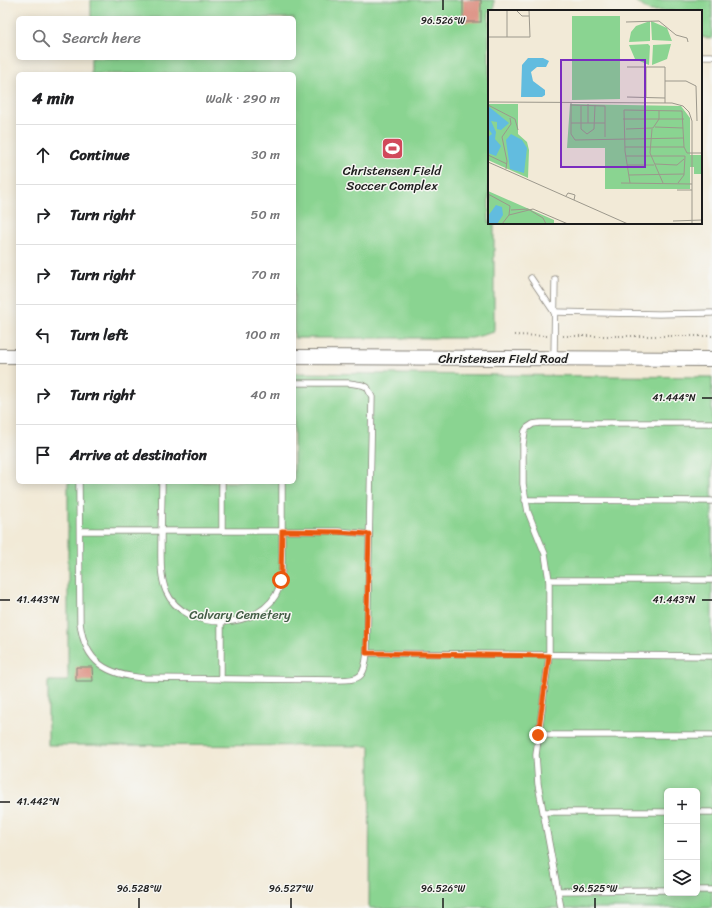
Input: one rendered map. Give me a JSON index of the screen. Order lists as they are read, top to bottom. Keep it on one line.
{"streets":{"street":["Christensen Field Road"]},"parks":["Calvary Cemetery"],"places":{"sports":["Christensen Field Soccer Complex"]},"page":{"search":"Search here","heading":["4 min","Walk · 290 m"],"list":[["Continue","30 m"],["Turn right","50 m"],["Turn right","70 m"],["Turn left","100 m"],["Turn right","40 m"],"Arrive at destination"],"map_buttons":["+","−"]},"coordinates":["96.526°W","41.444°N","41.443°N","41.442°N","96.528°W","96.527°W","96.525°W"]}
